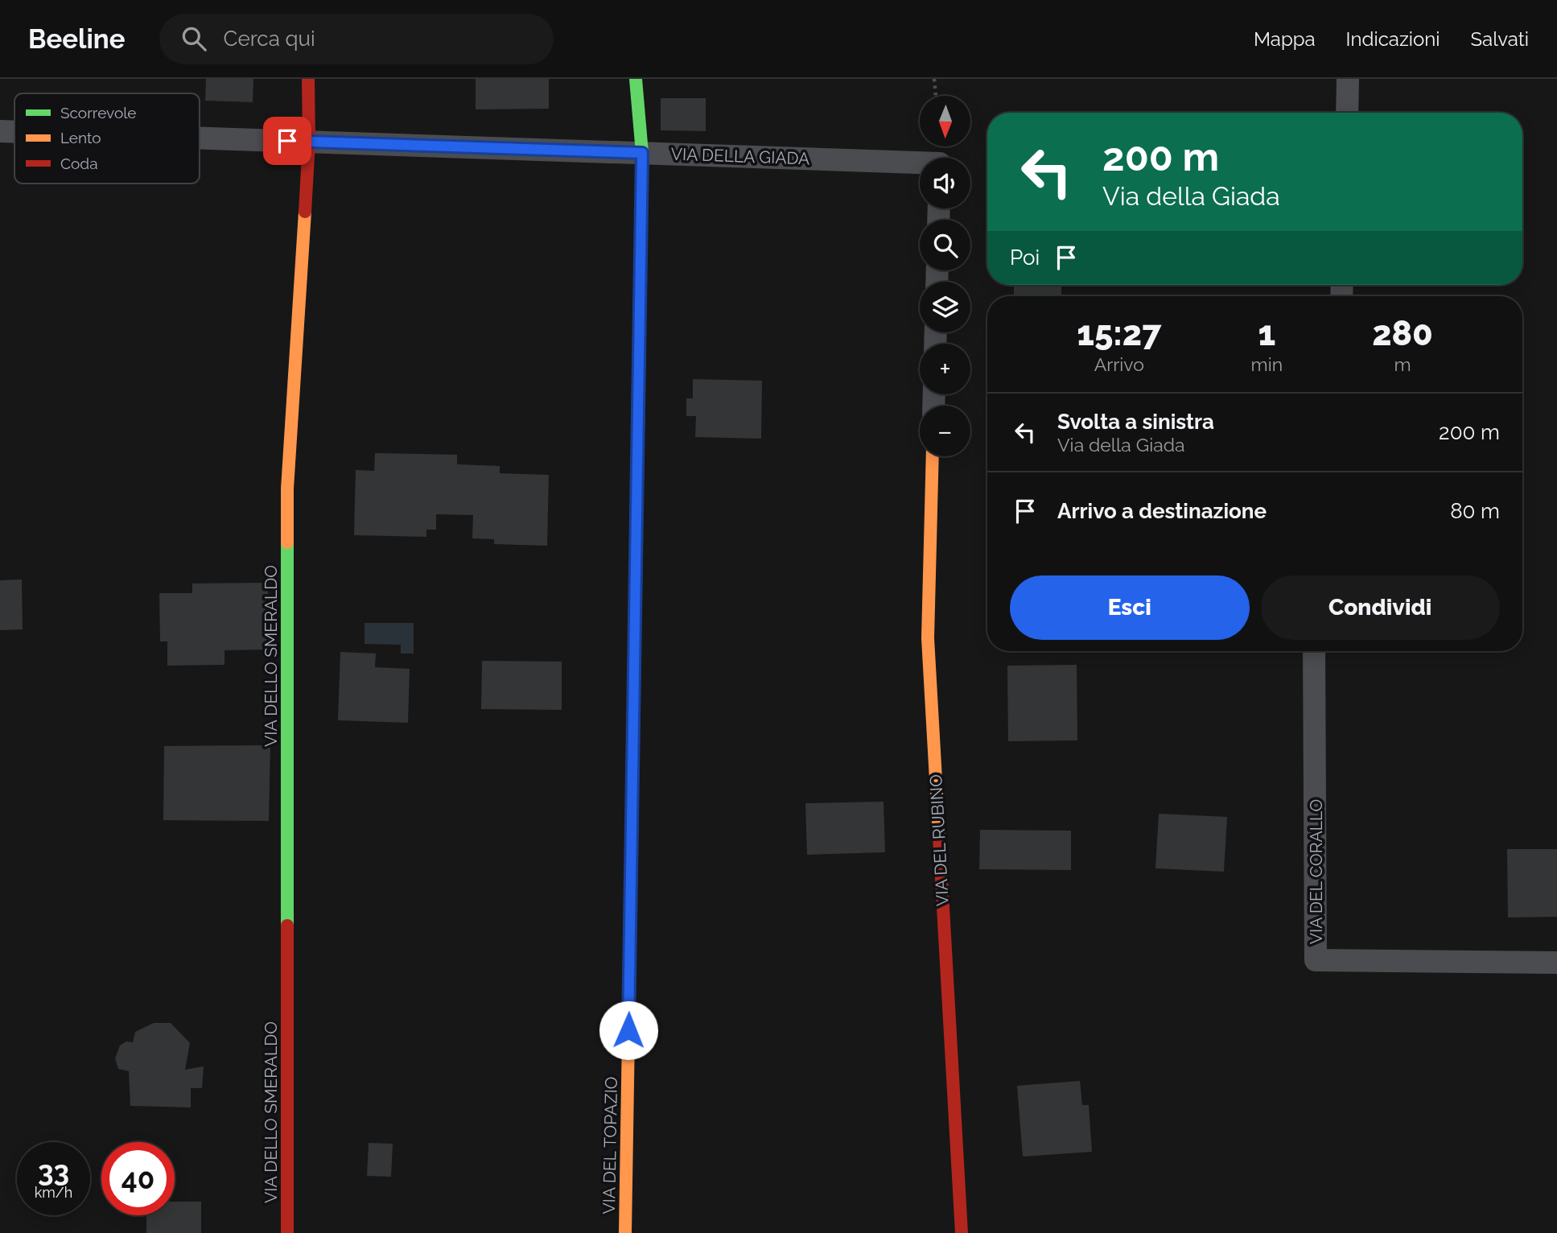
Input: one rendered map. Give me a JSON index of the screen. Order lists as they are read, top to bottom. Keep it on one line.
{"streets":{"street":["VIA DELLA GIADA","VIA DELLO SMERALDO","VIA DEL RUBINO","VIA DEL CORALLO","VIA DEL TOPAZIO"]},"crossings":[["VIA DELLA GIADA","VIA DELLO SMERALDO"],["VIA DELLA GIADA","VIA DEL TOPAZIO"]],"legend":["Scorrevole","Lento","Coda"],"north":"bottom","page":{"header":"Beeline","search":"Cerca qui","nav":["Mappa","Indicazioni","Salvati"],"map_buttons":["+","−"],"turn":["200 m","Via della Giada"],"then":"Poi","eta":["15:27","Arrivo","1","min","280","m"],"list":[{"name":"Svolta a sinistra","note":"Via della Giada","value":"200 m"},{"name":"Arrivo a destinazione","value":"80 m"}],"buttons":["Esci","Condividi"],"speed":"33 km/h","limit":"40"}}
